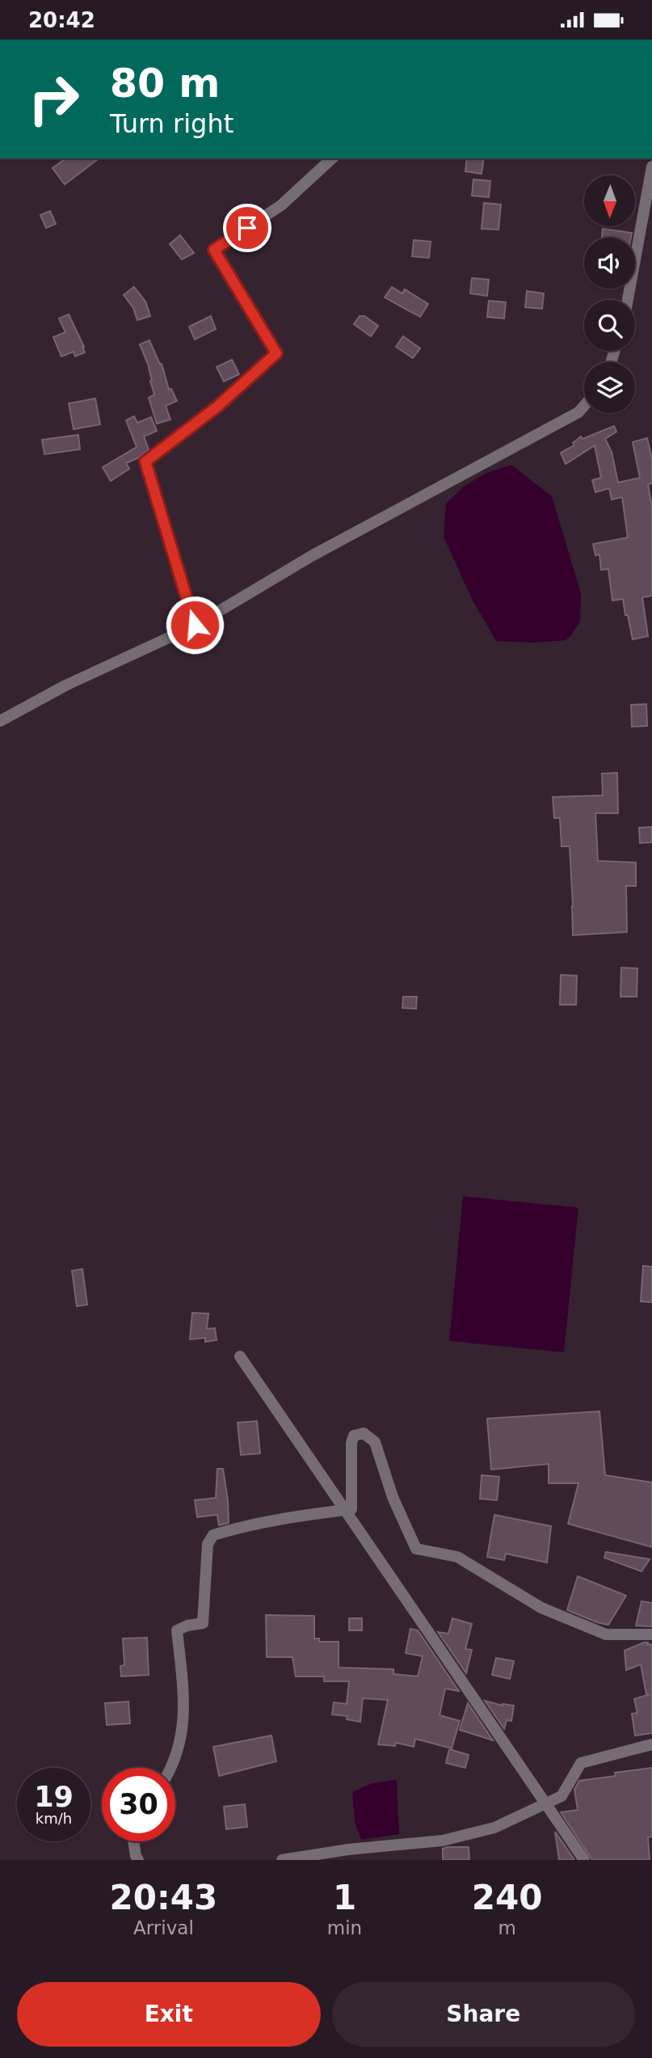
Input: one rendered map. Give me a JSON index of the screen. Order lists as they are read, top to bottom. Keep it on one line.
{"north":"bottom","page":{"status":"20:42","turn":["80 m","Turn right"],"speed":"19 km/h","limit":"30","eta":["20:43","Arrival","1","min","240","m"],"buttons":["Exit","Share"]}}
